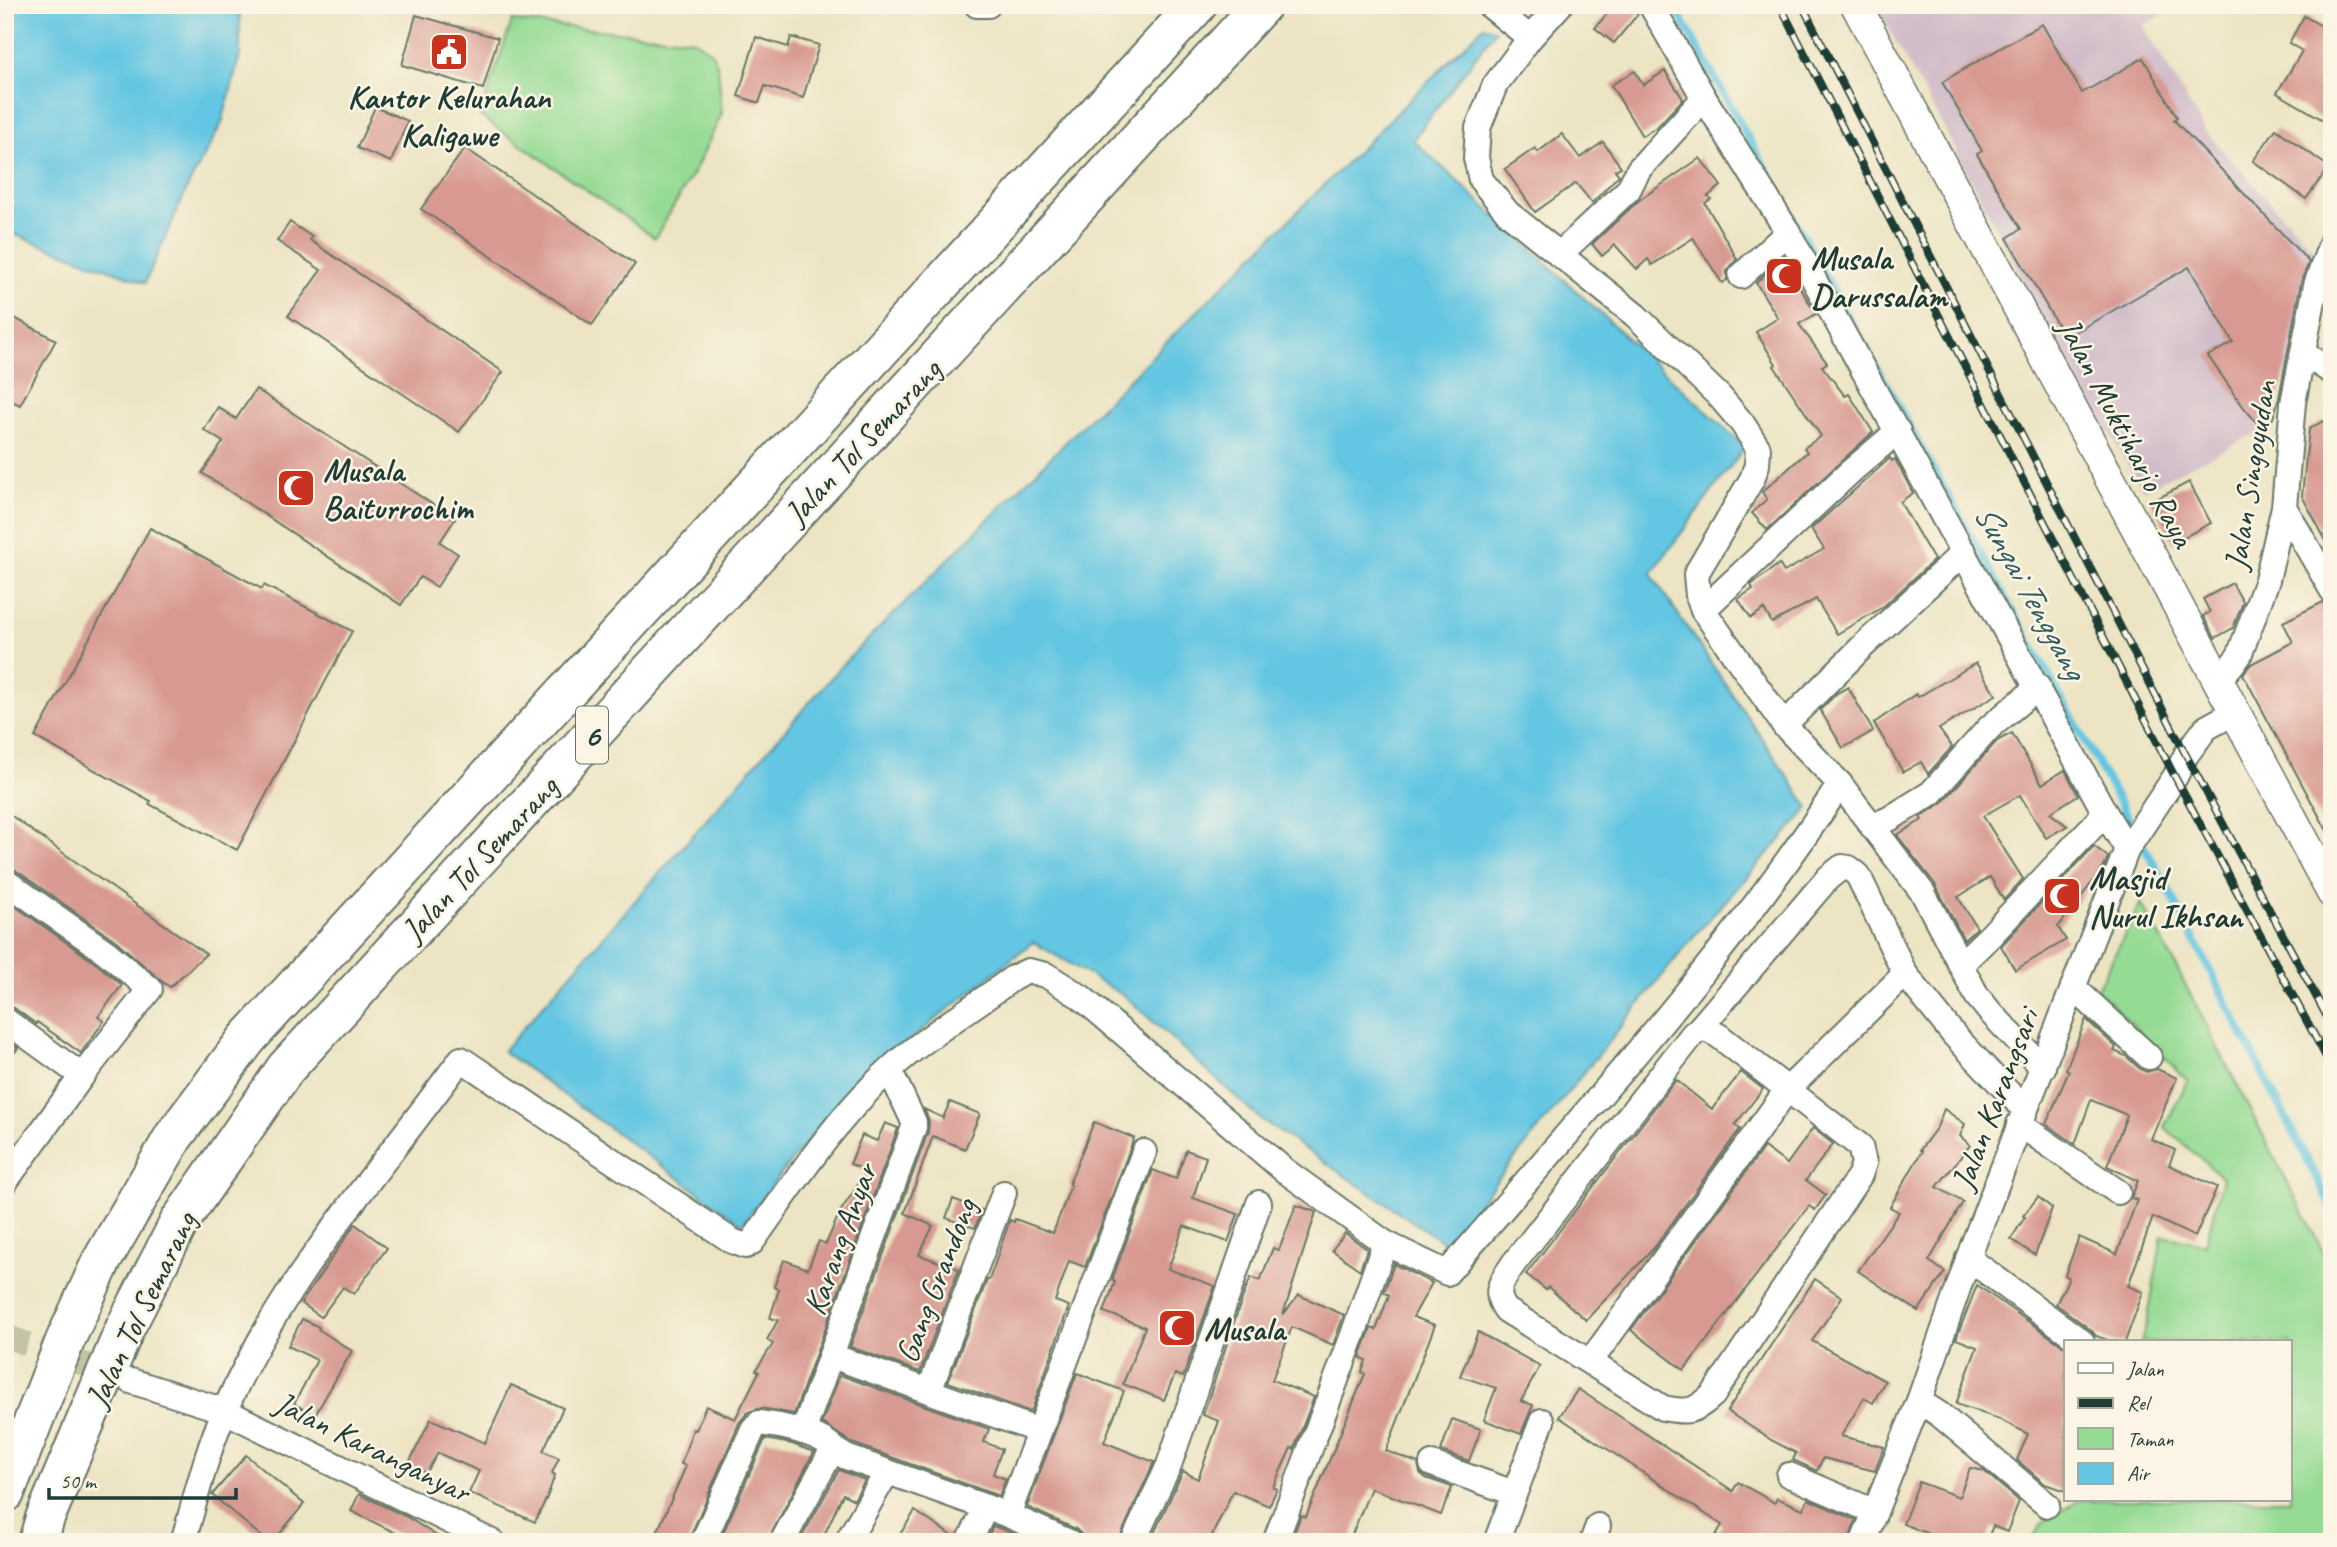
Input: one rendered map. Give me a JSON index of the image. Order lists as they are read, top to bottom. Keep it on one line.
{"streets":{"highway":["Jalan Tol Semarang","6"],"street":["Jalan Muktiharjo Raya","Jalan Singoyudan","Jalan Karangsari","Karang Anyar","Gang Grandong","Jalan Karanganyar"]},"crossings":[["Jalan Muktiharjo Raya","Jalan Singoyudan"],["Jalan Muktiharjo Raya","Jalan Karangsari"]],"water":["Sungai Tenggang"],"places":{"public building":["Kantor Kelurahan Kaligawe"],"mosque":["Musala Darussalam","Musala Baiturrochim","Masjid Nurul Ikhsan","Musala"]},"legend":["Jalan","Rel","Taman","Air"],"scale_bar":"50 m"}
